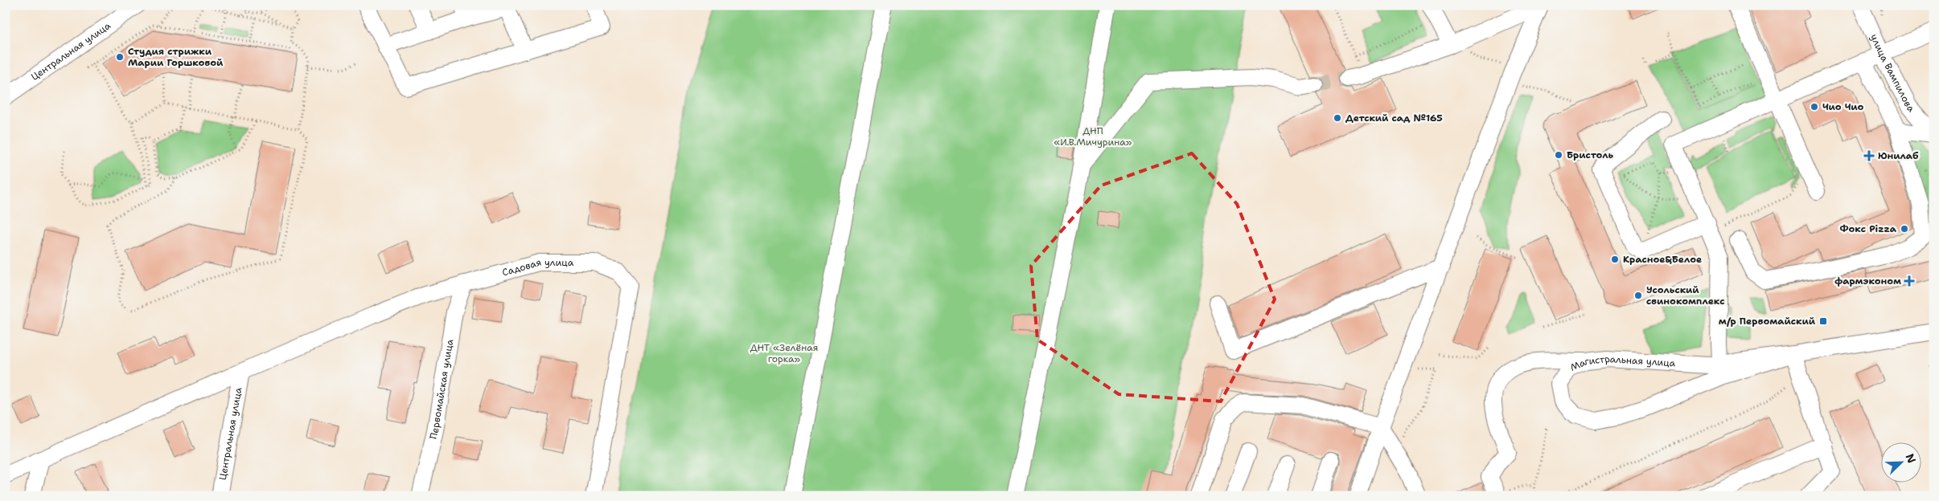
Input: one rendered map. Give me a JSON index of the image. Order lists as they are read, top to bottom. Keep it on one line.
{"streets":{"street":["Центральная улица","улица Вампилова","Садовая улица","Магистральная улица","Первомайская улица"]},"crossings":[["Центральная улица","Садовая улица"],["Садовая улица","Первомайская улица"]],"parks":["ДНП «И.В.Мичурина»","ДНТ «Зелёная горка»"],"places":{"other":["Студия стрижки Марии Горшковой","Чио Чио","Детский сад №165","Бристоль","Фокс Pizza","Красное&Белое","Усольский свинокомплекс"],"health":["Юнилаб","фармэконом"],"transit":["м/р Первомайский"]},"north":"top right"}
